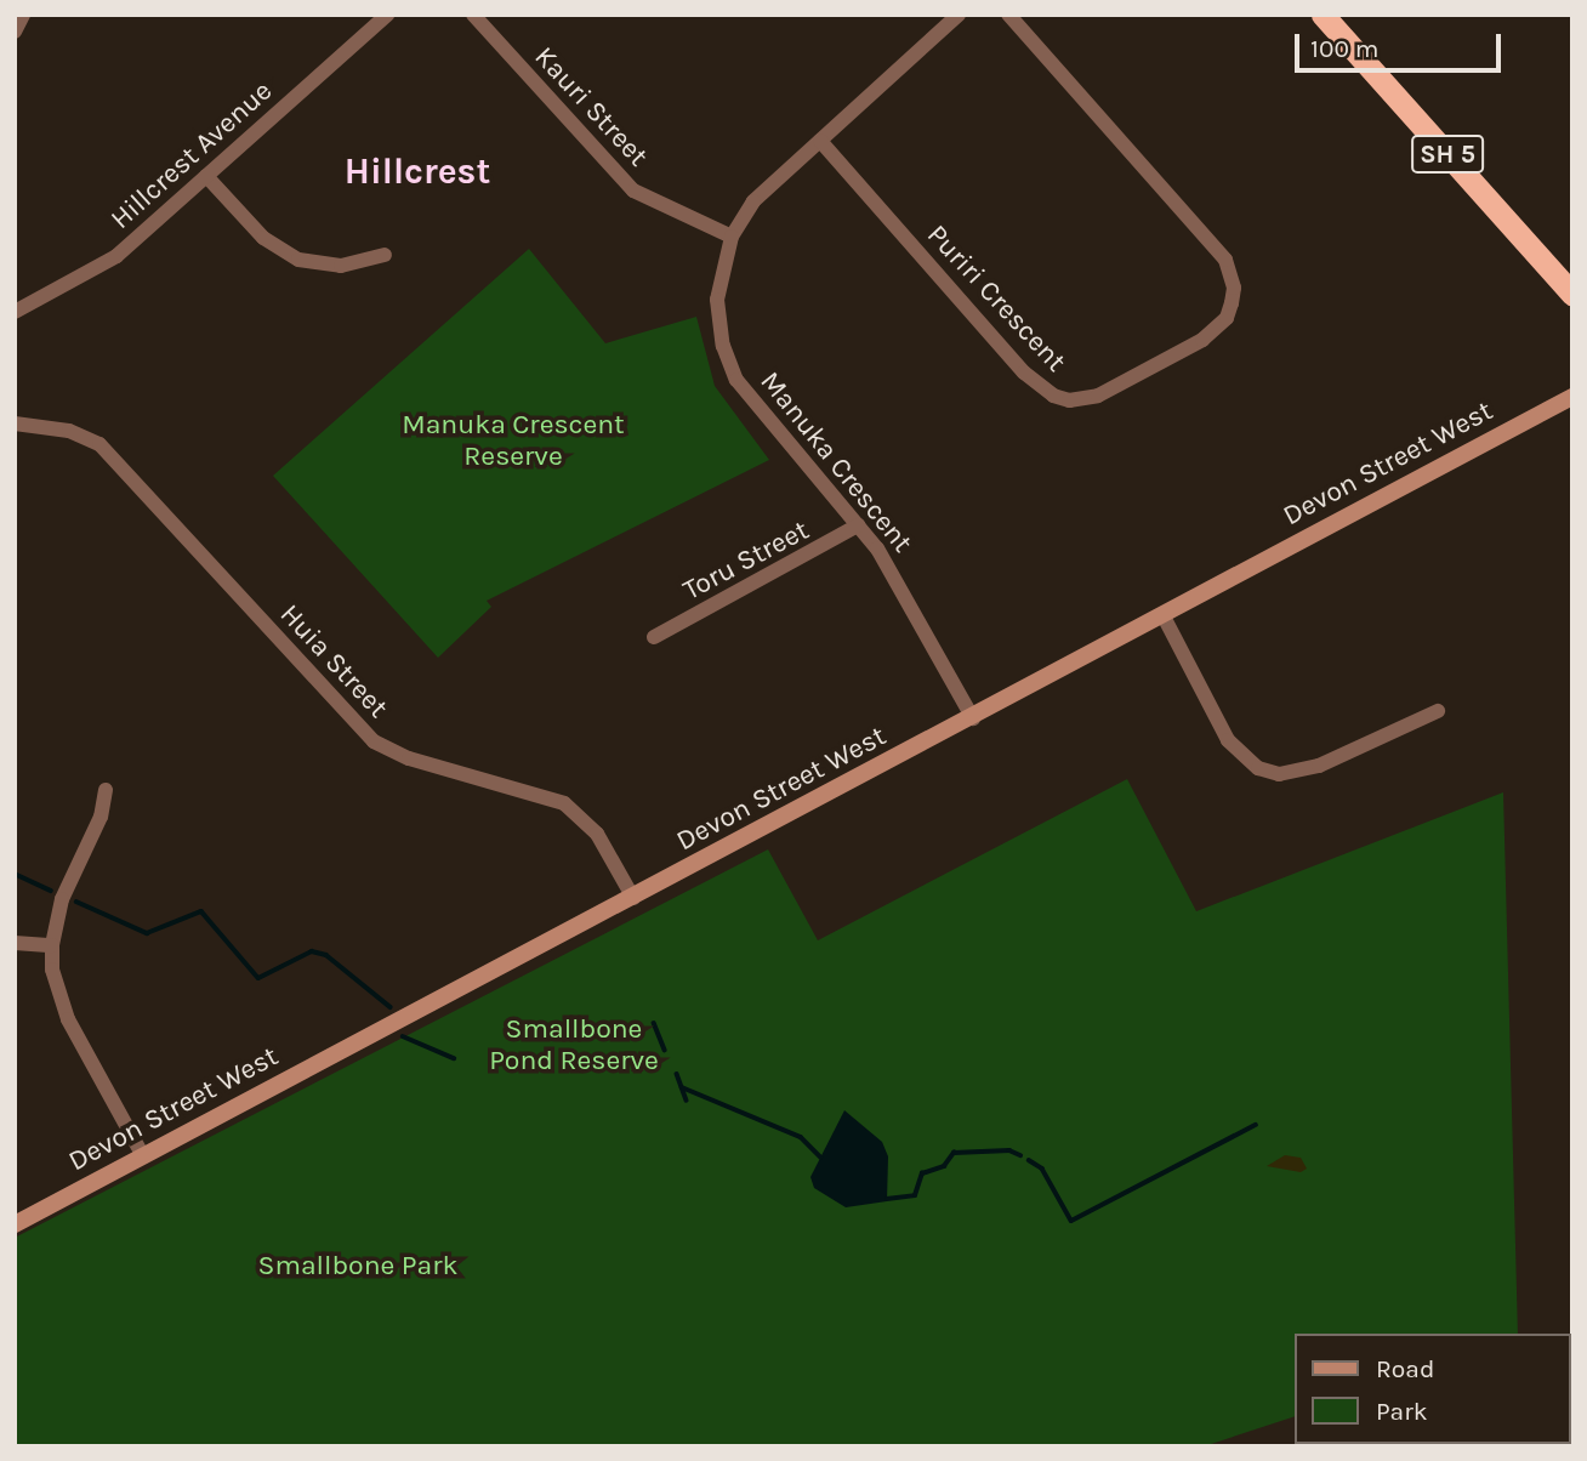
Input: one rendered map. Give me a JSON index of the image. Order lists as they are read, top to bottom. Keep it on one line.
{"streets":{"highway":["SH 5"],"main road":["Devon Street West"],"street":["Kauri Street","Hillcrest Avenue","Puriri Crescent","Manuka Crescent","Toru Street","Huia Street"]},"crossings":[["Kauri Street","Manuka Crescent"],["Puriri Crescent","Manuka Crescent"],["Manuka Crescent","Devon Street West"],["Manuka Crescent","Toru Street"],["Devon Street West","Huia Street"]],"districts":["Hillcrest"],"parks":["Manuka Crescent Reserve","Smallbone Pond Reserve","Smallbone Park"],"legend":["Road","Park"],"scale_bar":"100 m"}
